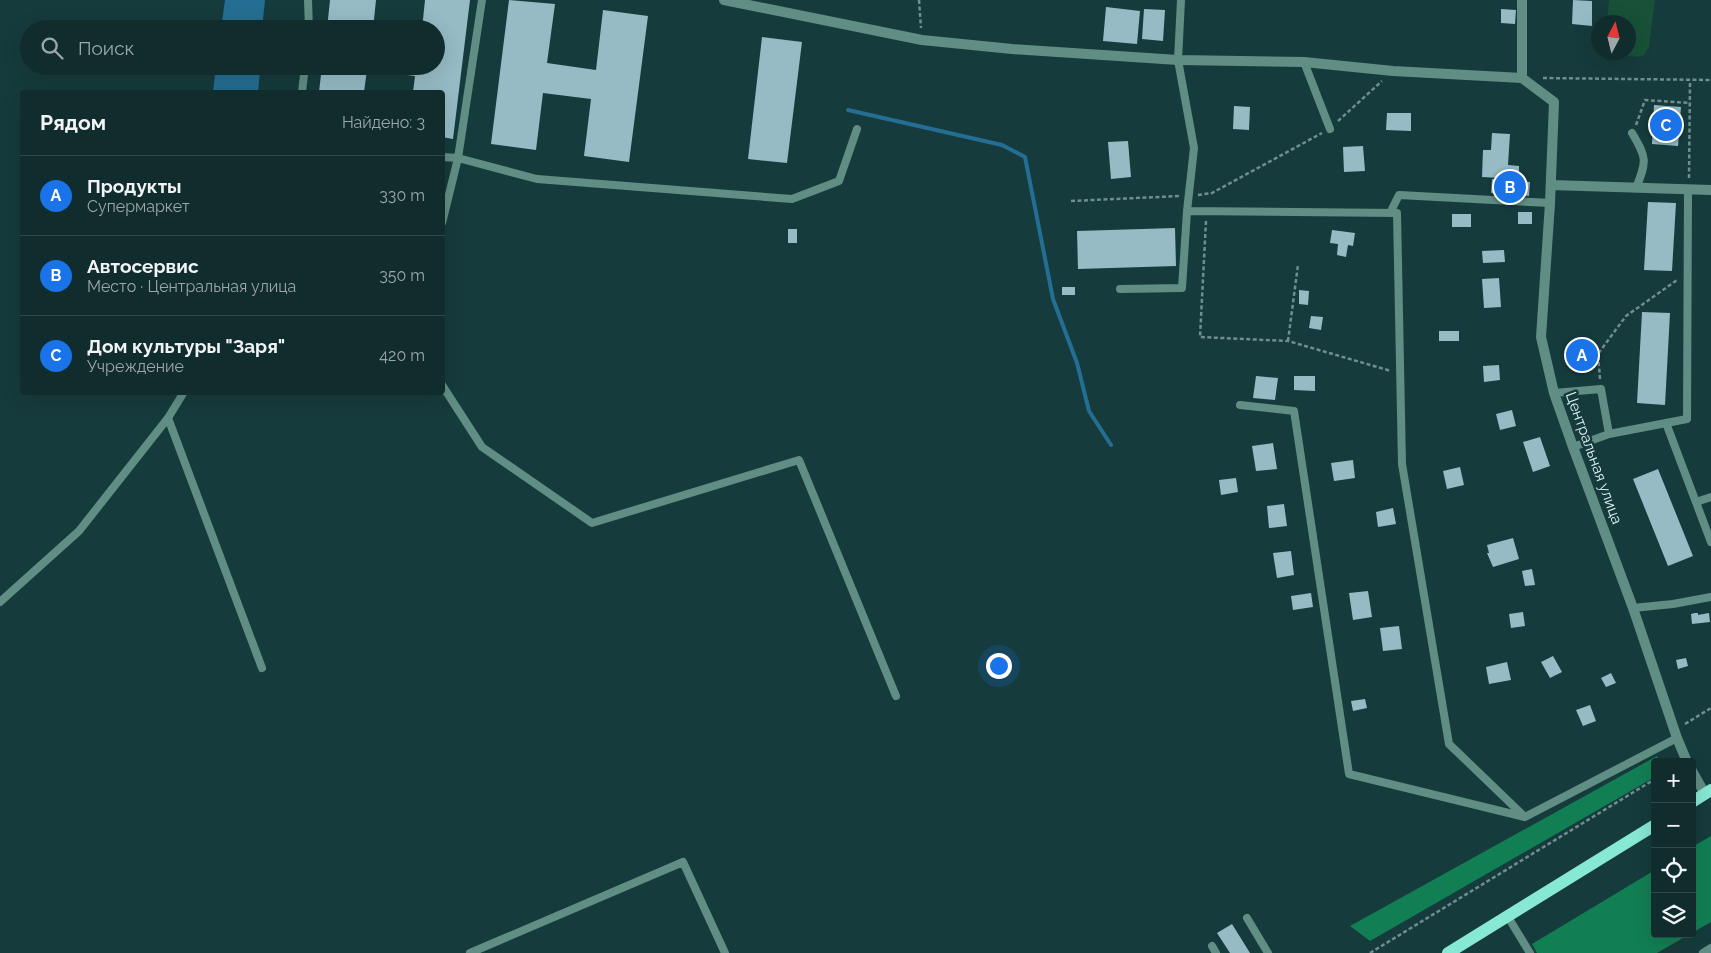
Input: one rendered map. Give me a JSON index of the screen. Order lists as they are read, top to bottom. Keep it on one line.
{"streets":{"street":["Центральная улица"]},"north":"top","page":{"search":"Поиск","heading":["Рядом","Найдено: 3"],"pins":["C","B","A"],"list":[{"mark":"A","name":"Продукты","note":"Супермаркет","value":"330 m"},{"mark":"B","name":"Автосервис","note":"Место · Центральная улица","value":"350 m"},{"mark":"C","name":"Дом культуры \"Заря\"","note":"Учреждение","value":"420 m"}],"map_buttons":["+","−"]}}
